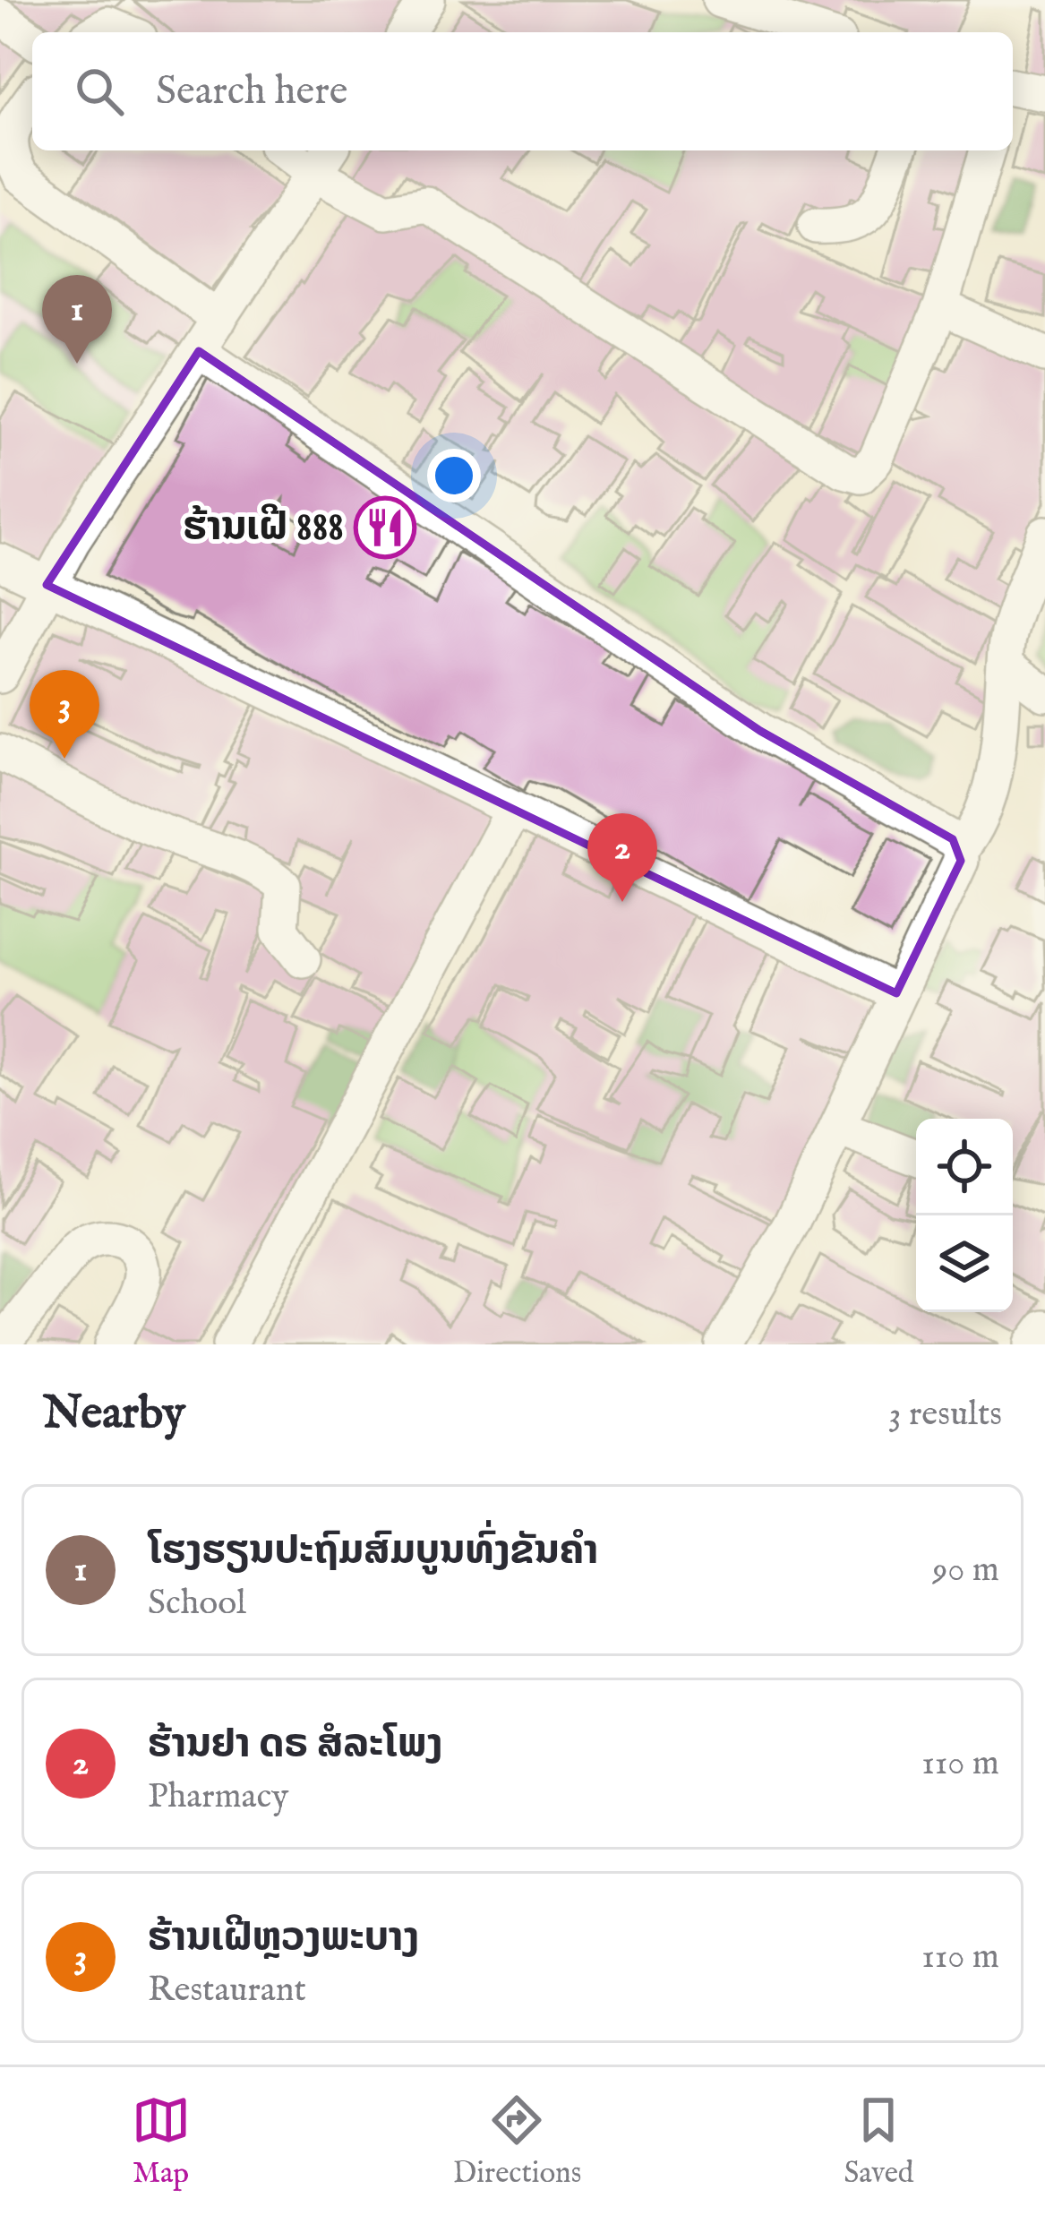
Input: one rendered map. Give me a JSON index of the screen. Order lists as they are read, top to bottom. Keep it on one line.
{"places":{"restaurant":["ຮ້ານເຝີ 888"]},"page":{"search":"Search here","pins":["1","3","2"],"heading":["Nearby","3 results"],"list":[{"mark":"1","name":"ໂຮງຮຽນປະຖົມສົມບູນທົ່ງຂັນຄຳ","note":"School","value":"90 m"},{"mark":"2","name":"ຮ້ານຢາ ດຣ ສໍລະໂພງ","note":"Pharmacy","value":"110 m"},{"mark":"3","name":"ຮ້ານເຝີຫຼວງພະບາງ","note":"Restaurant","value":"110 m"}],"nav":["Map","Directions","Saved"]}}
